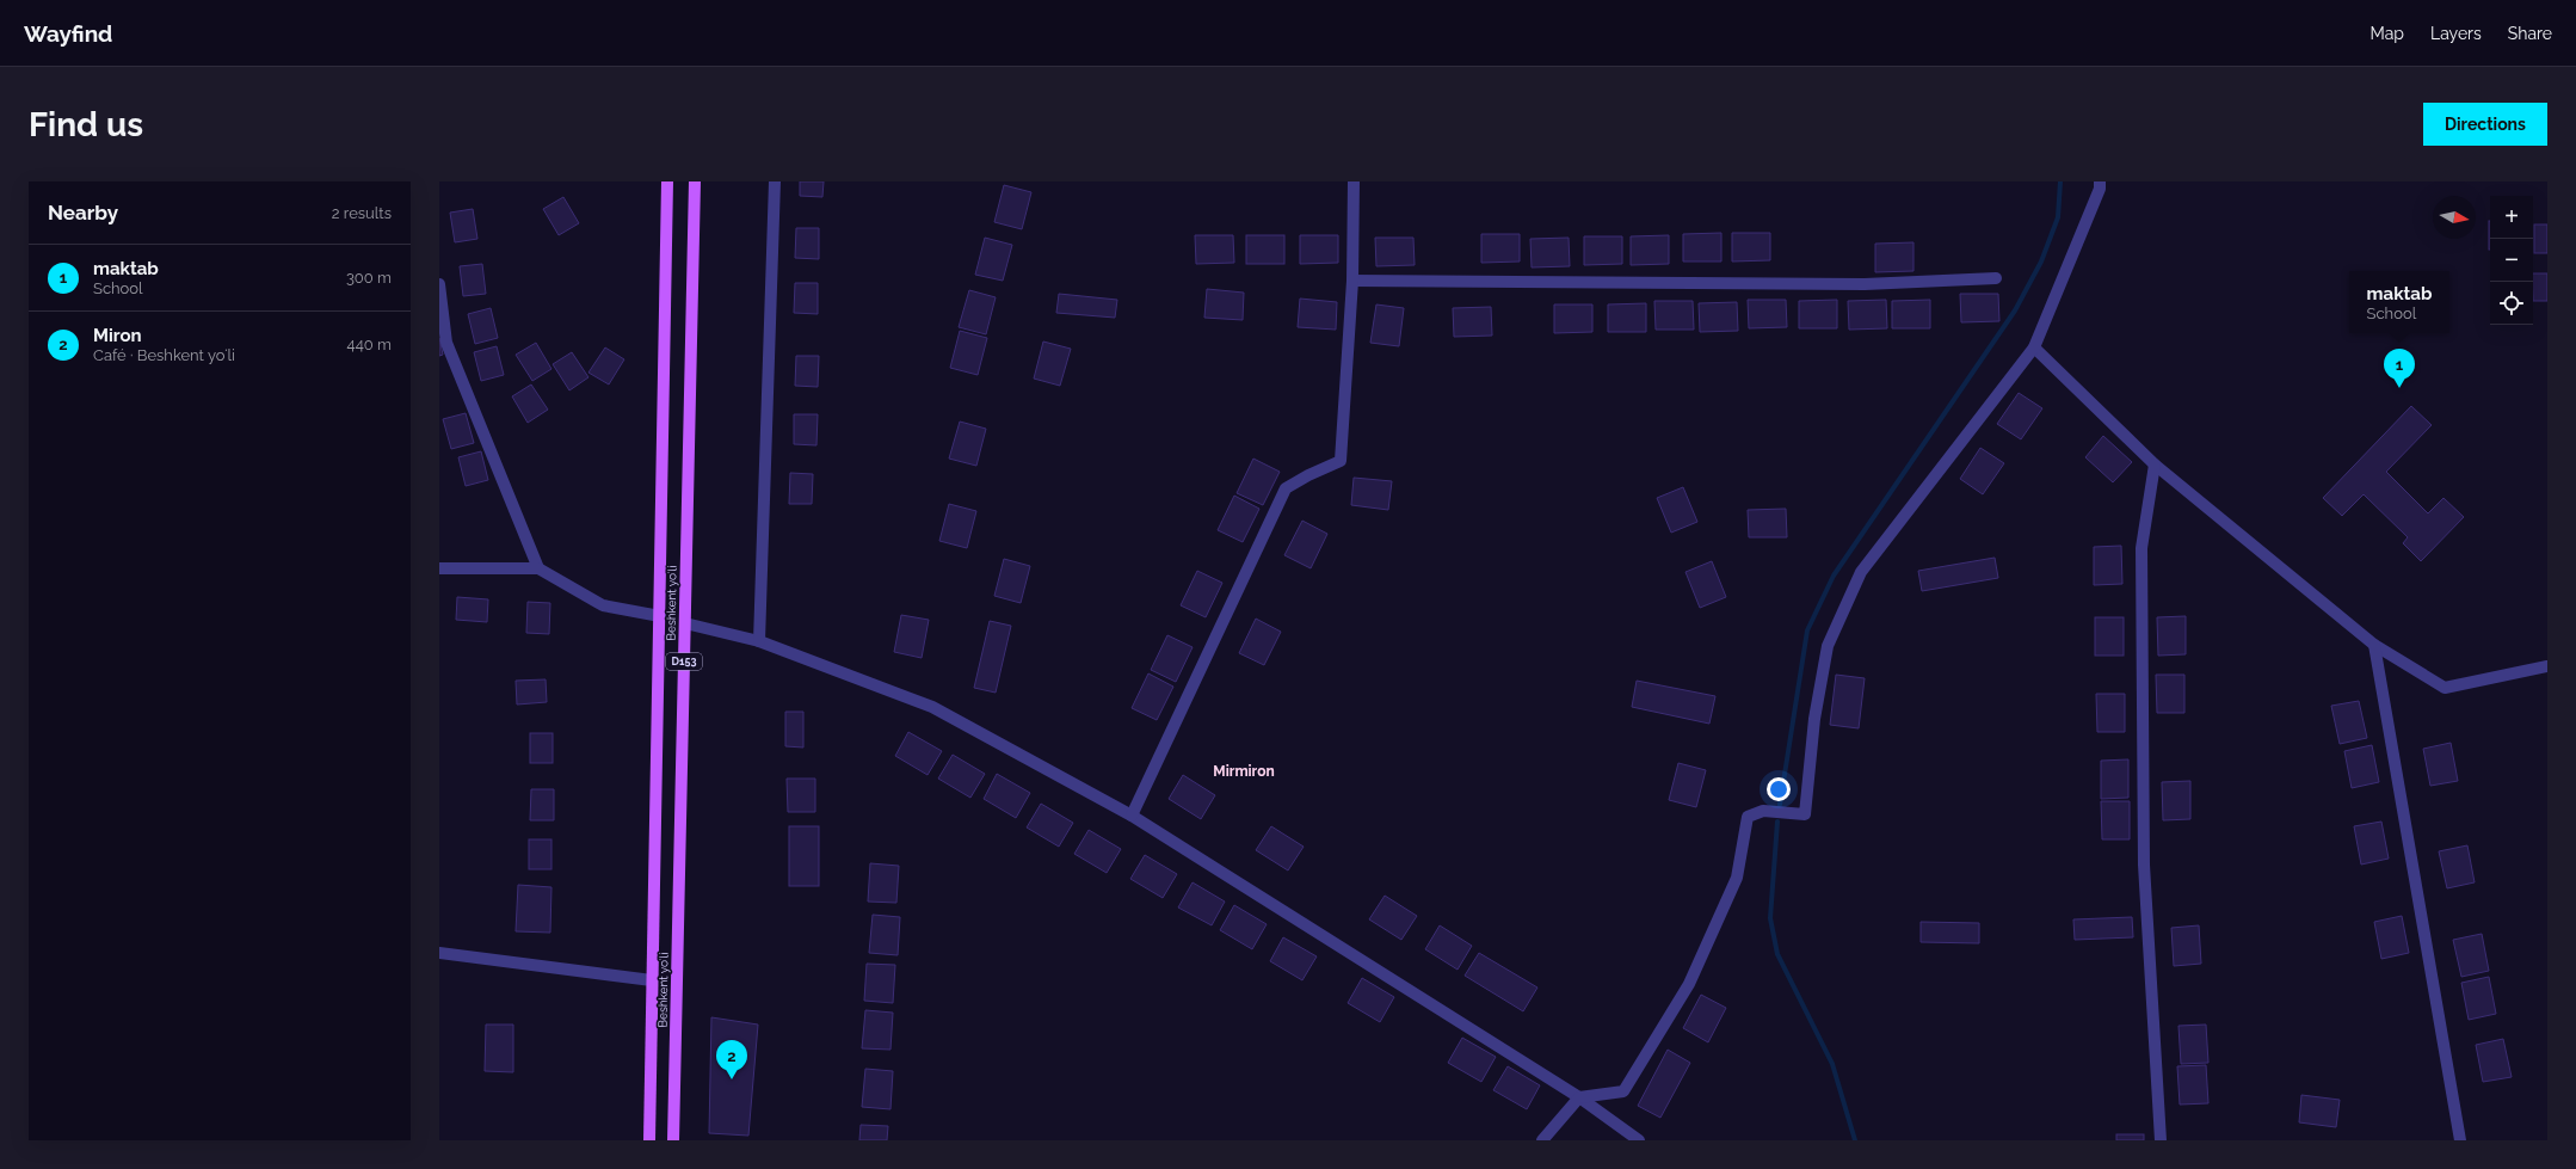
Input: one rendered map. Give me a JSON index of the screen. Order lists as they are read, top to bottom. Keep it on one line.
{"streets":{"main road":["Beshkent yoʻli","D153"]},"districts":["Mirmiron"],"north":"right","page":{"header":"Wayfind","nav":["Map","Layers","Share"],"buttons":"Directions","title":"Find us","heading":["Nearby","2 results"],"map_buttons":["+","−"],"list":[{"mark":"1","name":"maktab","note":"School","value":"300 m"},{"mark":"2","name":"Miron","note":"Café · Beshkent yoʻli","value":"440 m"}],"popup":["maktab","School"],"pins":["1","2"]}}
